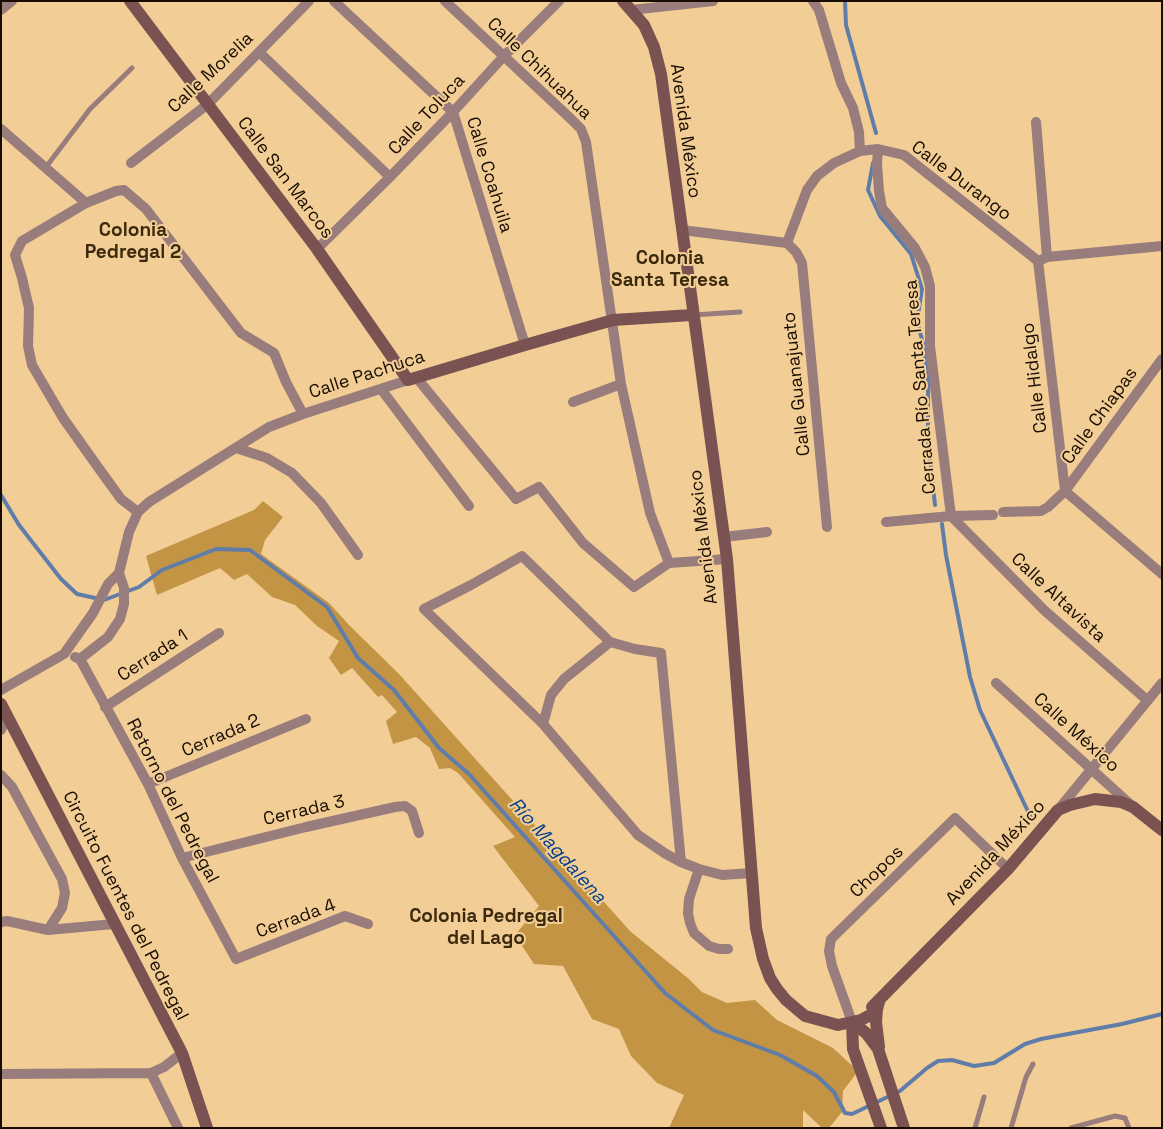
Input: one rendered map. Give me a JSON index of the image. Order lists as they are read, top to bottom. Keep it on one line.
{"streets":{"street":["Calle Chihuahua","Calle Morelia","Calle Toluca","Avenida México","Calle Coahuila","Calle San Marcos","Calle Durango","Calle Pachuca","Calle Hidalgo","Calle Guanajuato","Cerrada Río Santa Teresa","Calle Chiapas","Calle Altavista","Cerrada 1","Calle México","Cerrada 2","Retorno del Pedregal","Cerrada 3","Chopos","Circuito Fuentes del Pedregal","Cerrada 4"]},"crossings":[["Calle Chihuahua","Calle Toluca"],["Calle Chihuahua","Calle Pachuca"],["Calle Morelia","Calle San Marcos"],["Calle Toluca","Calle Coahuila"],["Calle Toluca","Calle San Marcos"],["Avenida México","Calle Pachuca"],["Avenida México","Calle México"],["Avenida México","Chopos"],["Calle Coahuila","Calle Pachuca"],["Calle San Marcos","Calle Pachuca"],["Calle Durango","Calle Hidalgo"],["Calle Durango","Calle Guanajuato"],["Calle Durango","Cerrada Río Santa Teresa"],["Calle Hidalgo","Calle Chiapas"],["Cerrada Río Santa Teresa","Calle Altavista"],["Cerrada 1","Retorno del Pedregal"],["Cerrada 2","Retorno del Pedregal"],["Retorno del Pedregal","Cerrada 3"],["Retorno del Pedregal","Cerrada 4"]],"districts":["Colonia Pedregal 2","Colonia Santa Teresa","Colonia Pedregal del Lago"],"water":["Río Magdalena"]}
